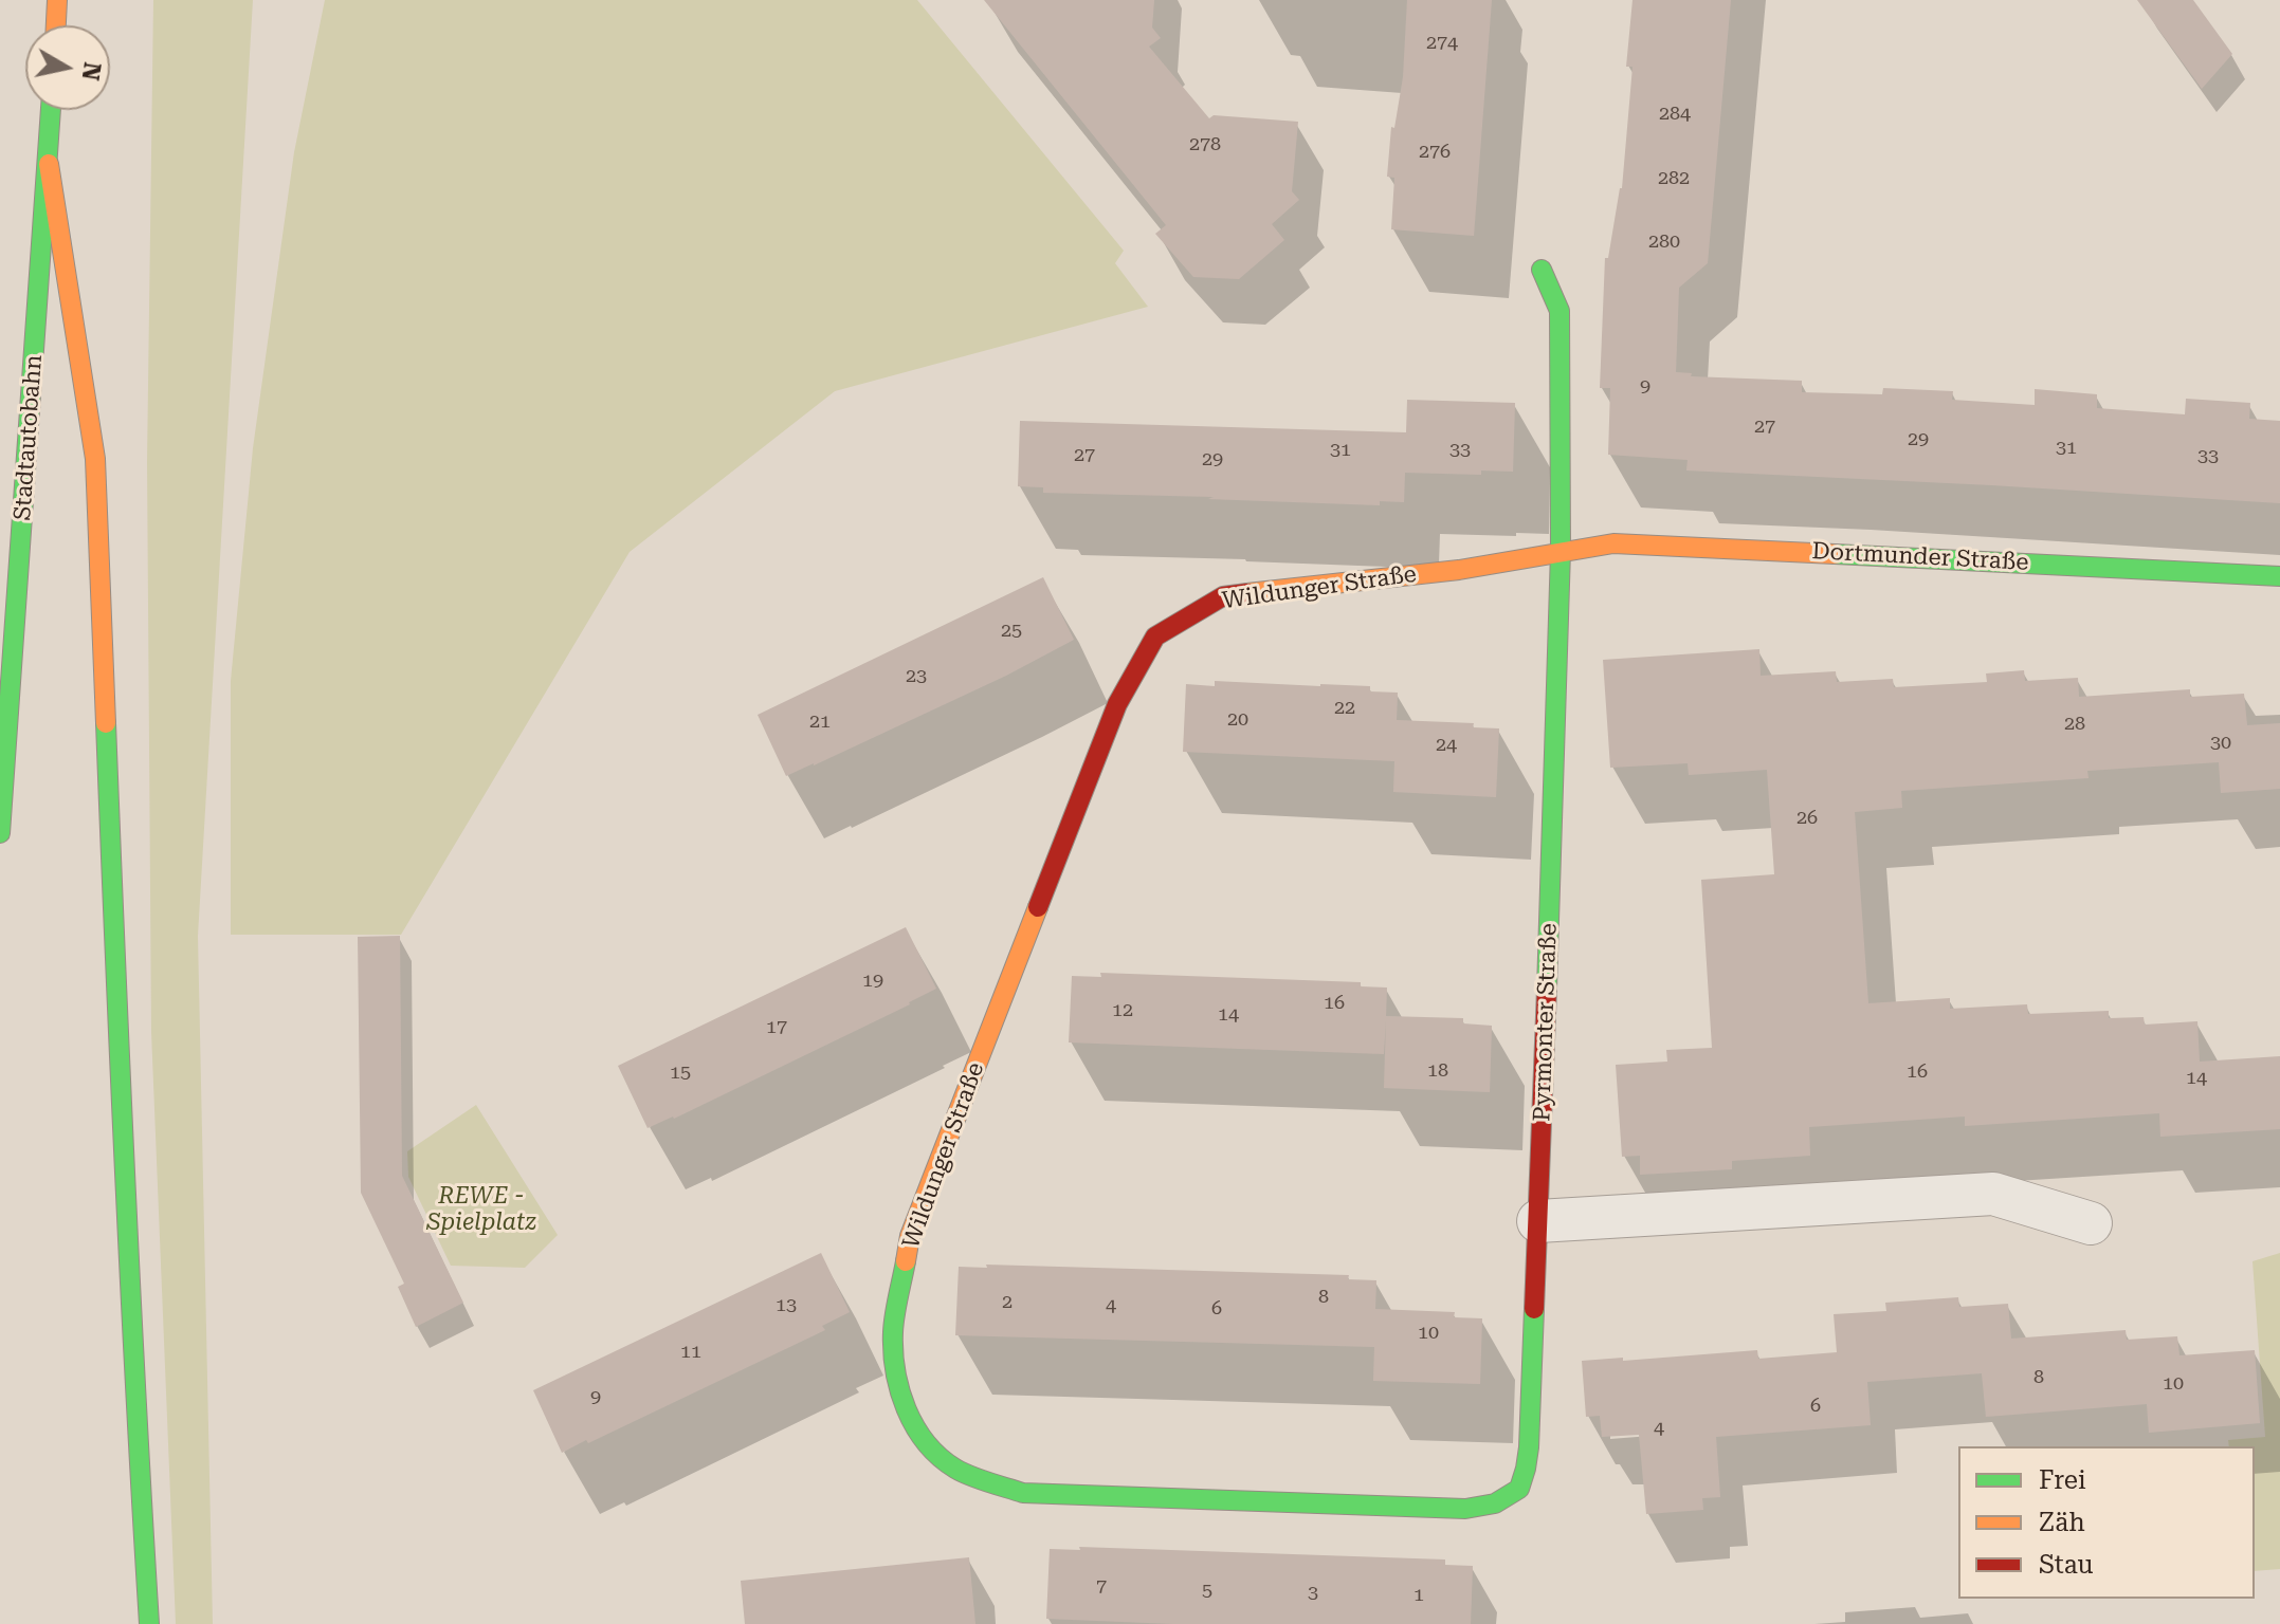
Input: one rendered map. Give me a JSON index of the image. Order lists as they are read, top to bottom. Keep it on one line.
{"streets":{"main road":["Stadtautobahn","Dortmunder Straße","Wildunger Straße","Pyrmonter Straße"]},"crossings":[["Dortmunder Straße","Wildunger Straße"],["Dortmunder Straße","Pyrmonter Straße"],["Wildunger Straße","Pyrmonter Straße"]],"parks":["REWE - Spielplatz"],"house_numbers":["274","284","278","276","282","280","9","27","29","31","31","33","27","33","29","25","23","22","20","21","28","30","24","26","19","16","12","14","17","18","16","15","14","8","2","13","4","6","10","11","8","10","9","6","4","7","5","3","1"],"legend":["Frei","Zäh","Stau"],"north":"right"}
